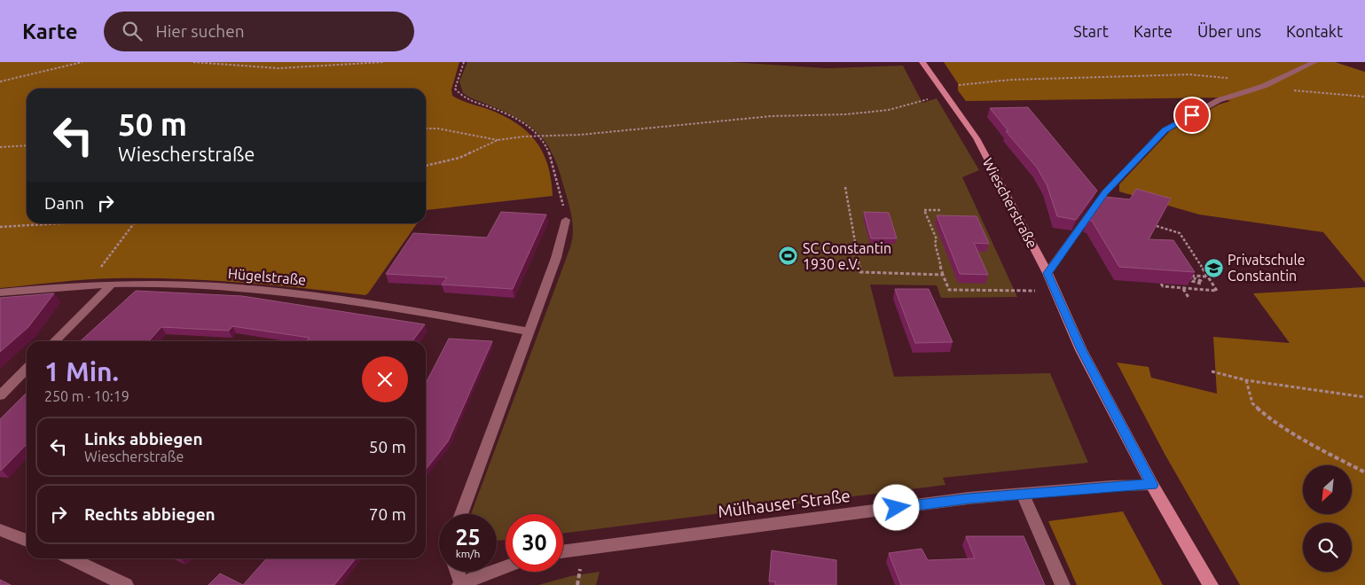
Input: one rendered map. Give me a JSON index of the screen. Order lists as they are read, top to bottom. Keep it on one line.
{"streets":{"main road":["Wiescherstraße"],"street":["Hügelstraße","Mülhauser Straße"]},"crossings":[["Wiescherstraße","Mülhauser Straße"]],"places":{"sports":["SC Constantin 1930 e.V."],"school or university":["Privatschule Constantin"]},"north":"bottom left","page":{"header":"Karte","search":"Hier suchen","nav":["Start","Karte","Über uns","Kontakt"],"turn":["50 m","Wiescherstraße"],"then":"Dann","heading":["1 Min.","250 m · 10:19"],"list":[{"name":"Links abbiegen","note":"Wiescherstraße","value":"50 m"},{"name":"Rechts abbiegen","value":"70 m"}],"speed":"25 km/h","limit":"30"}}
